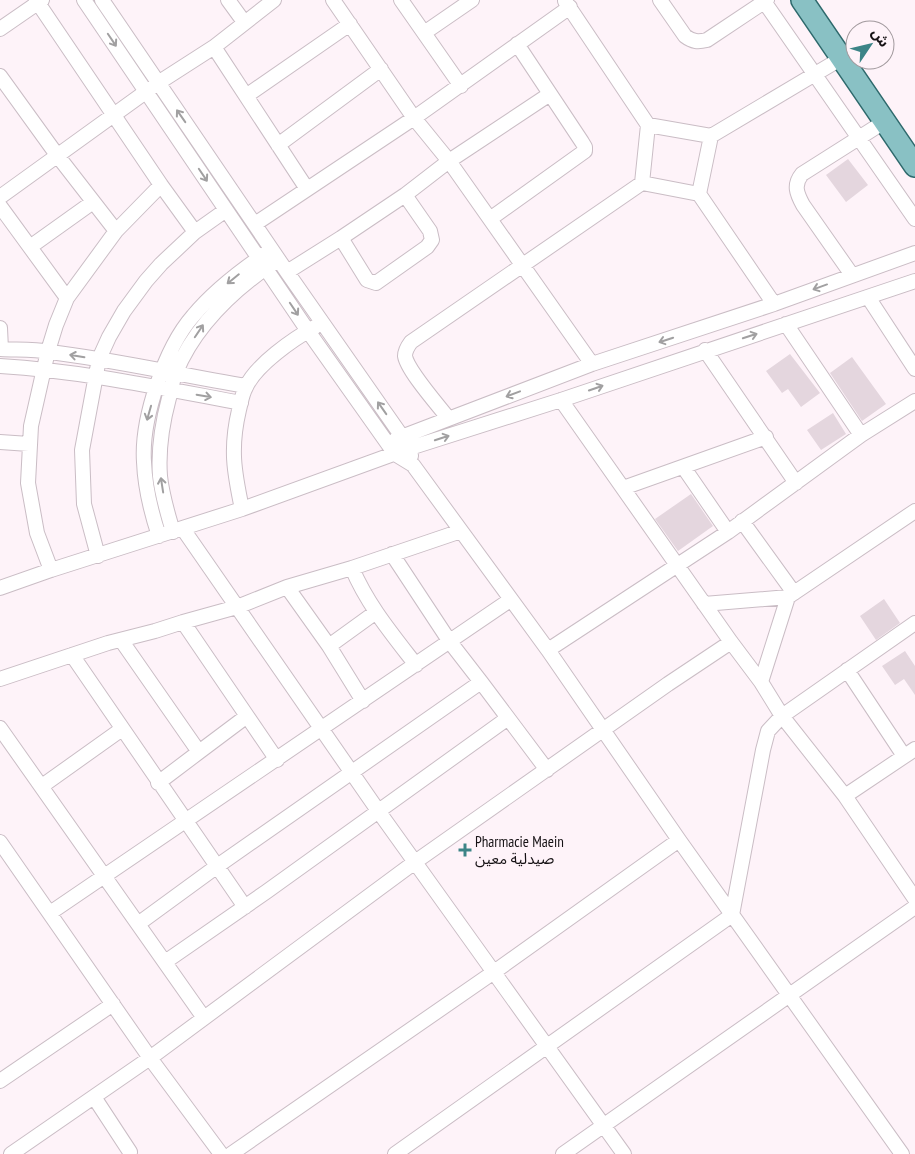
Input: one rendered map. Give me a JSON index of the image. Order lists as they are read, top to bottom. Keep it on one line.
{"places":{"health":["Pharmacie Maein صيدلية معين"]},"north":"top right"}
